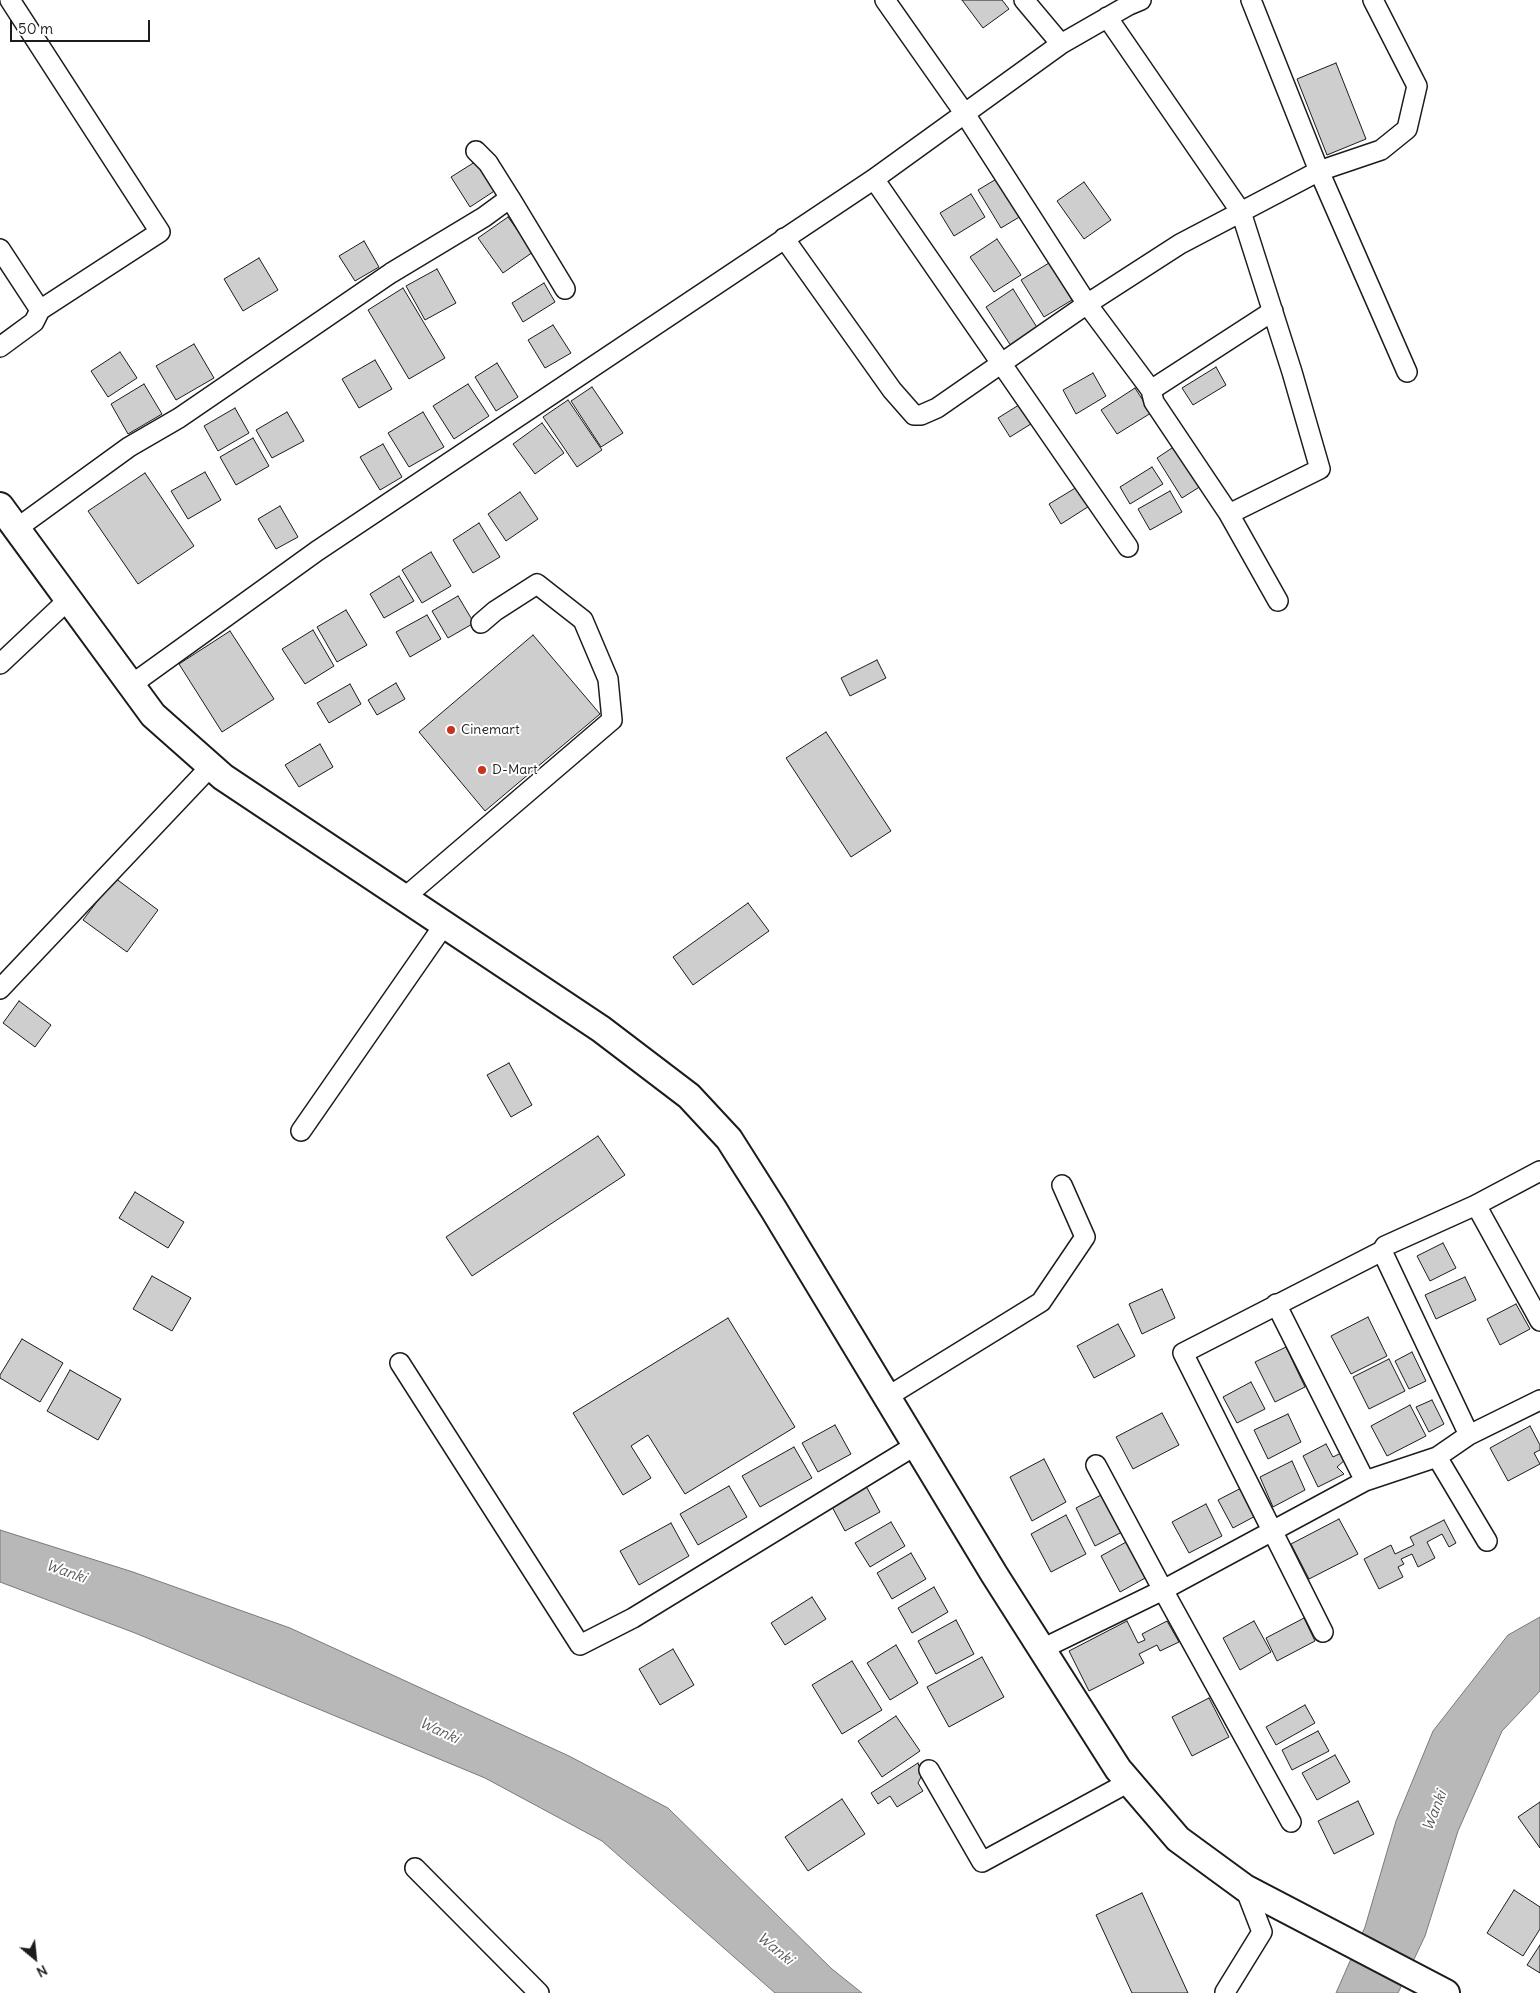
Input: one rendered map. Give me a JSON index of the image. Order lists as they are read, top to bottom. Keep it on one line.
{"water":["Wanki"],"places":["Cinemart","D-Mart"],"scale_bar":"50 m","north":"bottom right"}
